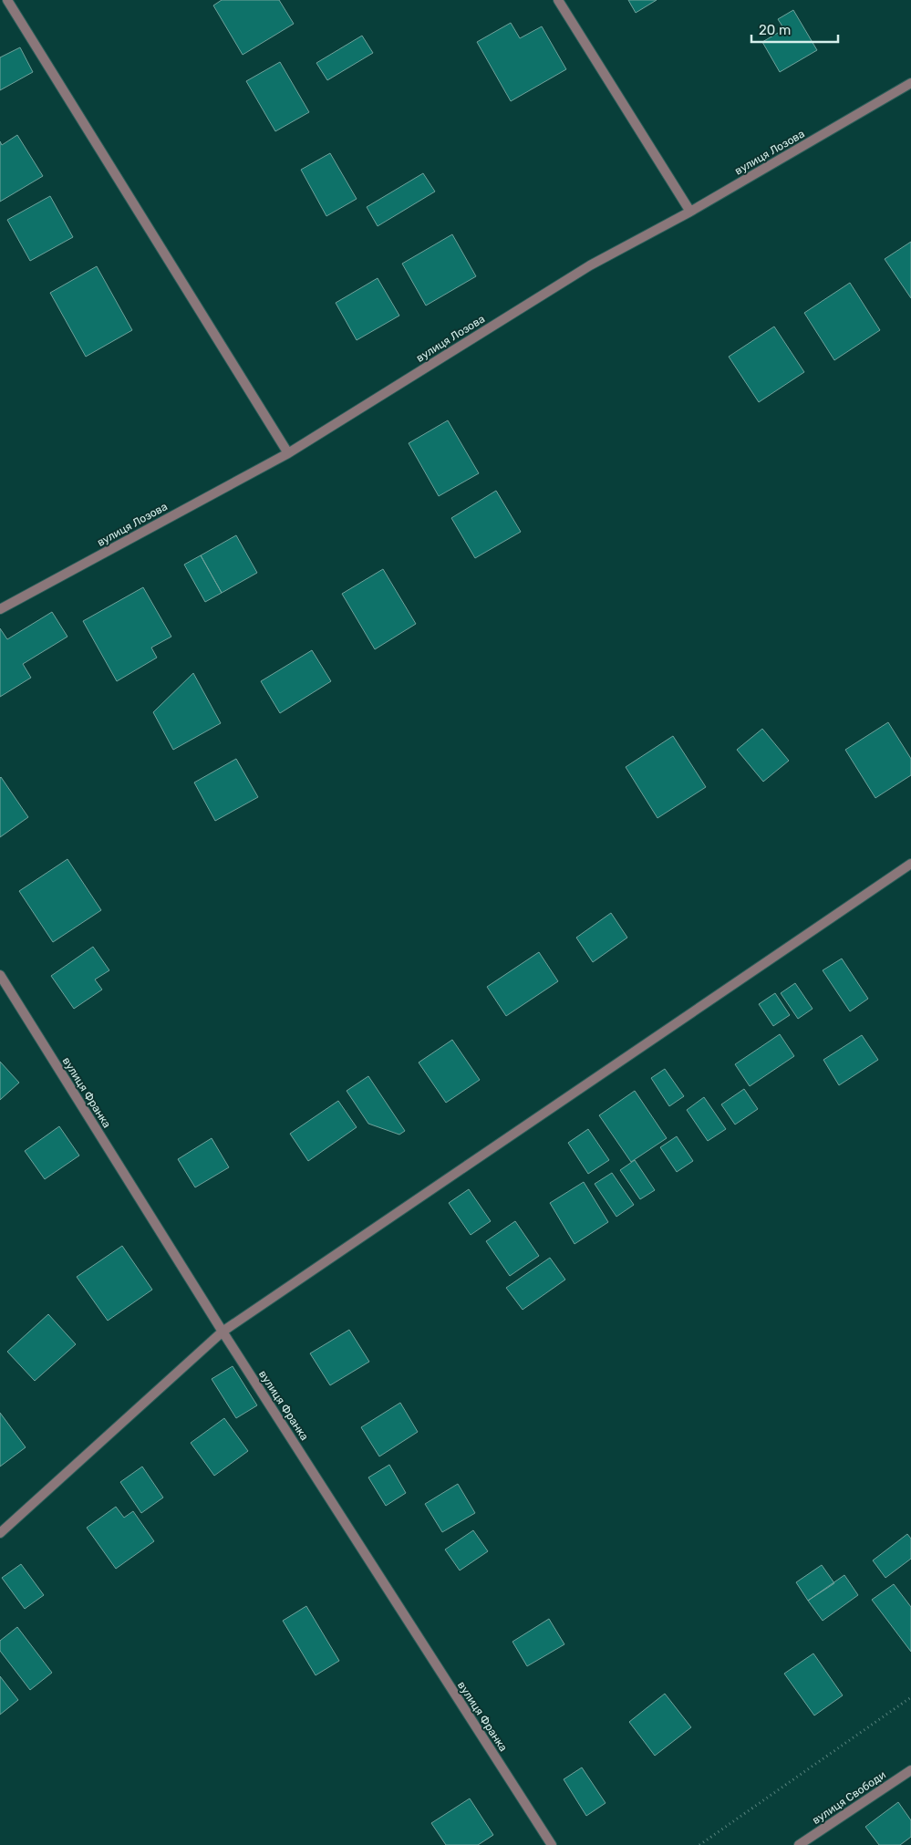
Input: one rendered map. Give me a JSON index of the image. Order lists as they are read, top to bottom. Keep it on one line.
{"streets":{"street":["вулиця Лозова","вулиця Франка","вулиця Свободи"]},"scale_bar":"20 m"}
